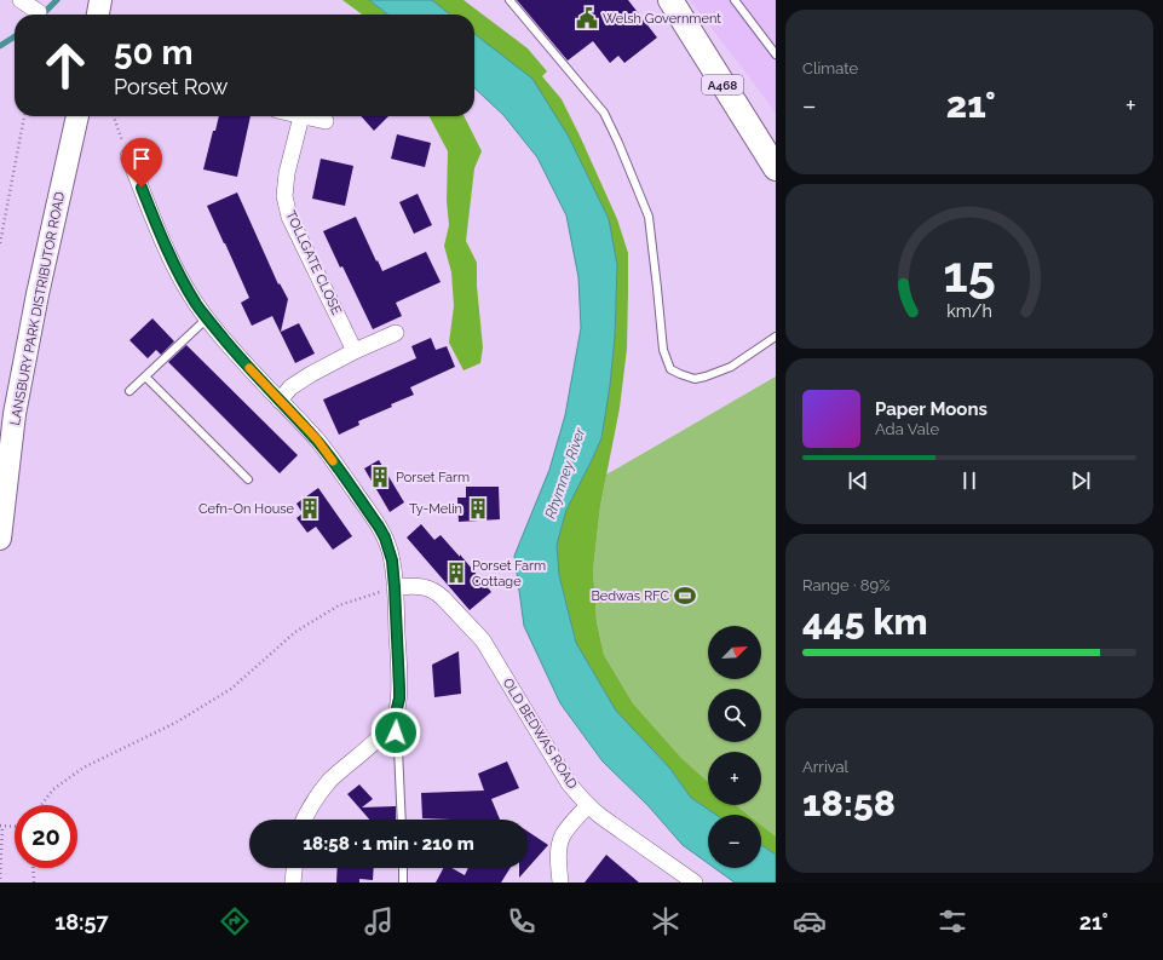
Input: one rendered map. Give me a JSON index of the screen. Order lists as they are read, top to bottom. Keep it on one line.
{"streets":{"main road":["A468"],"street":["TOLLGATE CLOSE","LANSBURY PARK DISTRIBUTOR ROAD","OLD BEDWAS ROAD"]},"water":["Rhymney River"],"places":{"public building":["Welsh Government"],"building":["Porset Farm","Cefn-On House","Ty-Melin","Porset Farm Cottage"],"sports":["Bedwas RFC"]},"north":"top right","page":{"tile":["Climate",["Range · 89%","445 km"],["Arrival","18:58"]],"turn":["50 m","Porset Row"],"heat":["−","21°","+"],"song":["Paper Moons","Ada Vale"],"map_buttons":["+","−"],"limit":"20","trip":"18:58 · 1 min · 210 m","tabs":["18:57","21°"],"gauge":["15","km/h"]}}
